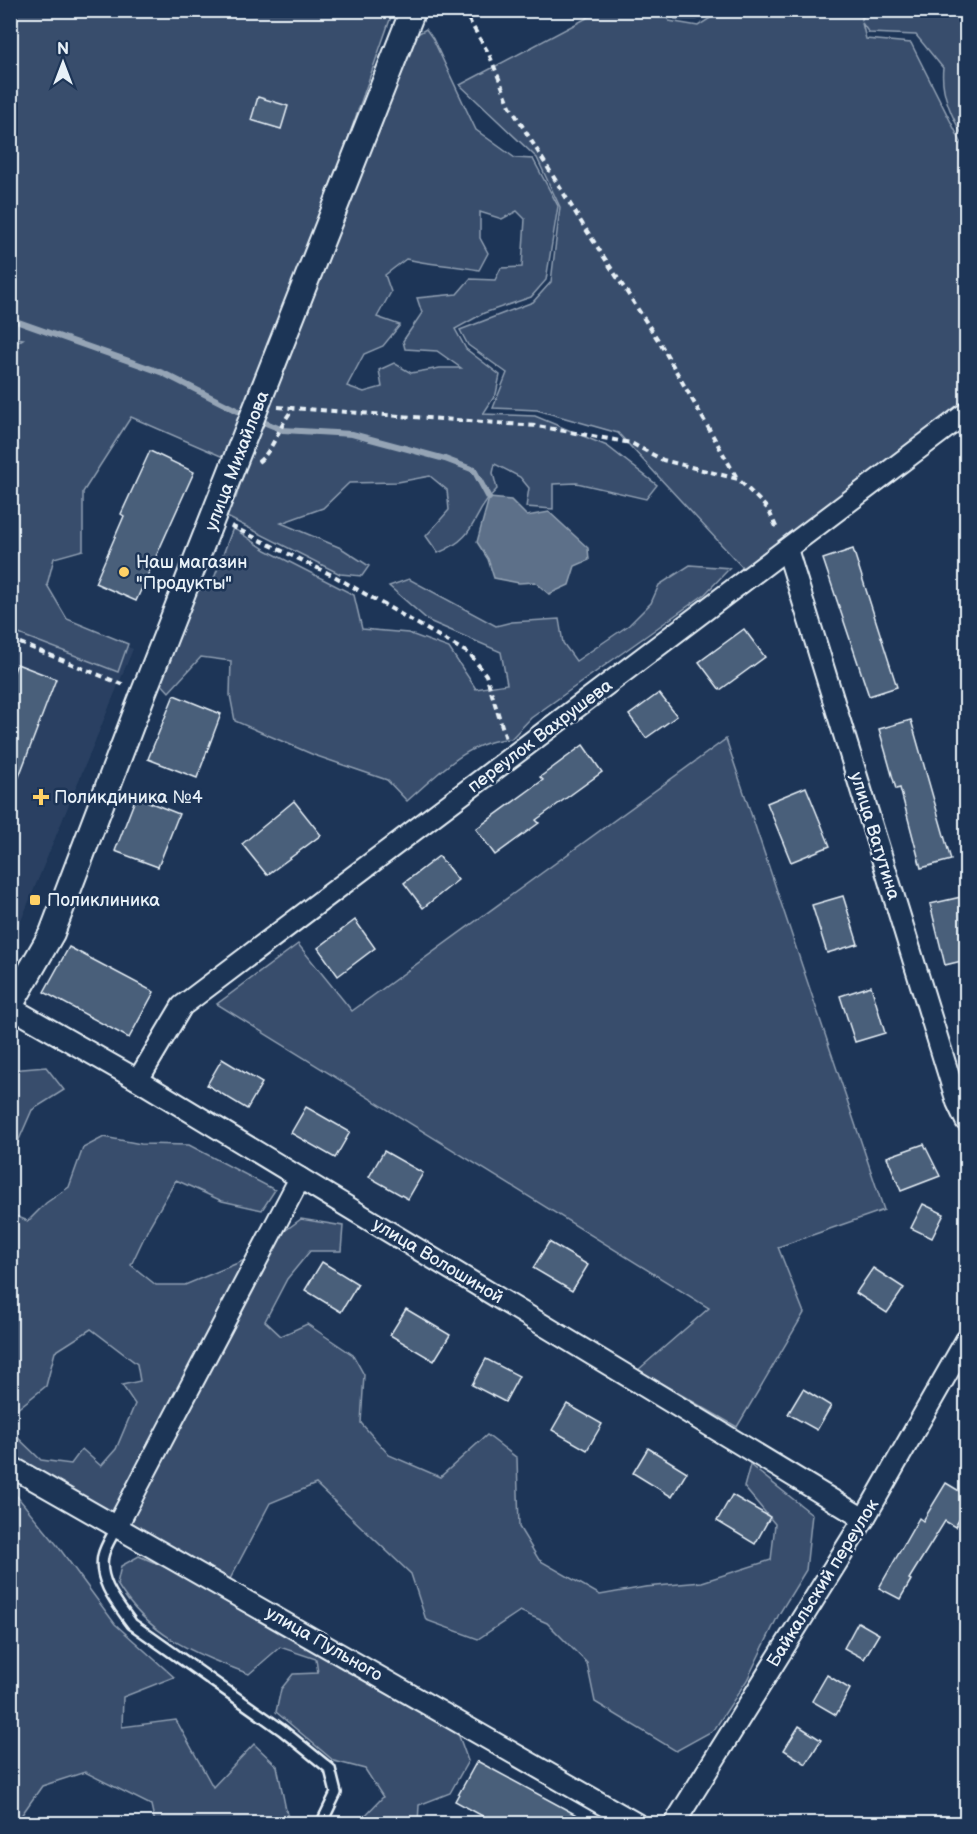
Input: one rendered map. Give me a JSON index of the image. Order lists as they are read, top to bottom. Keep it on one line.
{"streets":{"street":["улица Михайлова","переулок Вахрушева","улица Ватутина","улица Волошиной","Байкальский переулок","улица Пульного"]},"crossings":[["улица Михайлова","улица Волошиной"],["переулок Вахрушева","улица Ватутина"],["переулок Вахрушева","улица Волошиной"],["улица Волошиной","Байкальский переулок"]],"places":{"other":["Наш магазин \"Продукты\""],"health":["Поликдиника №4"],"transit":["Поликлиника"]},"north":"top"}
